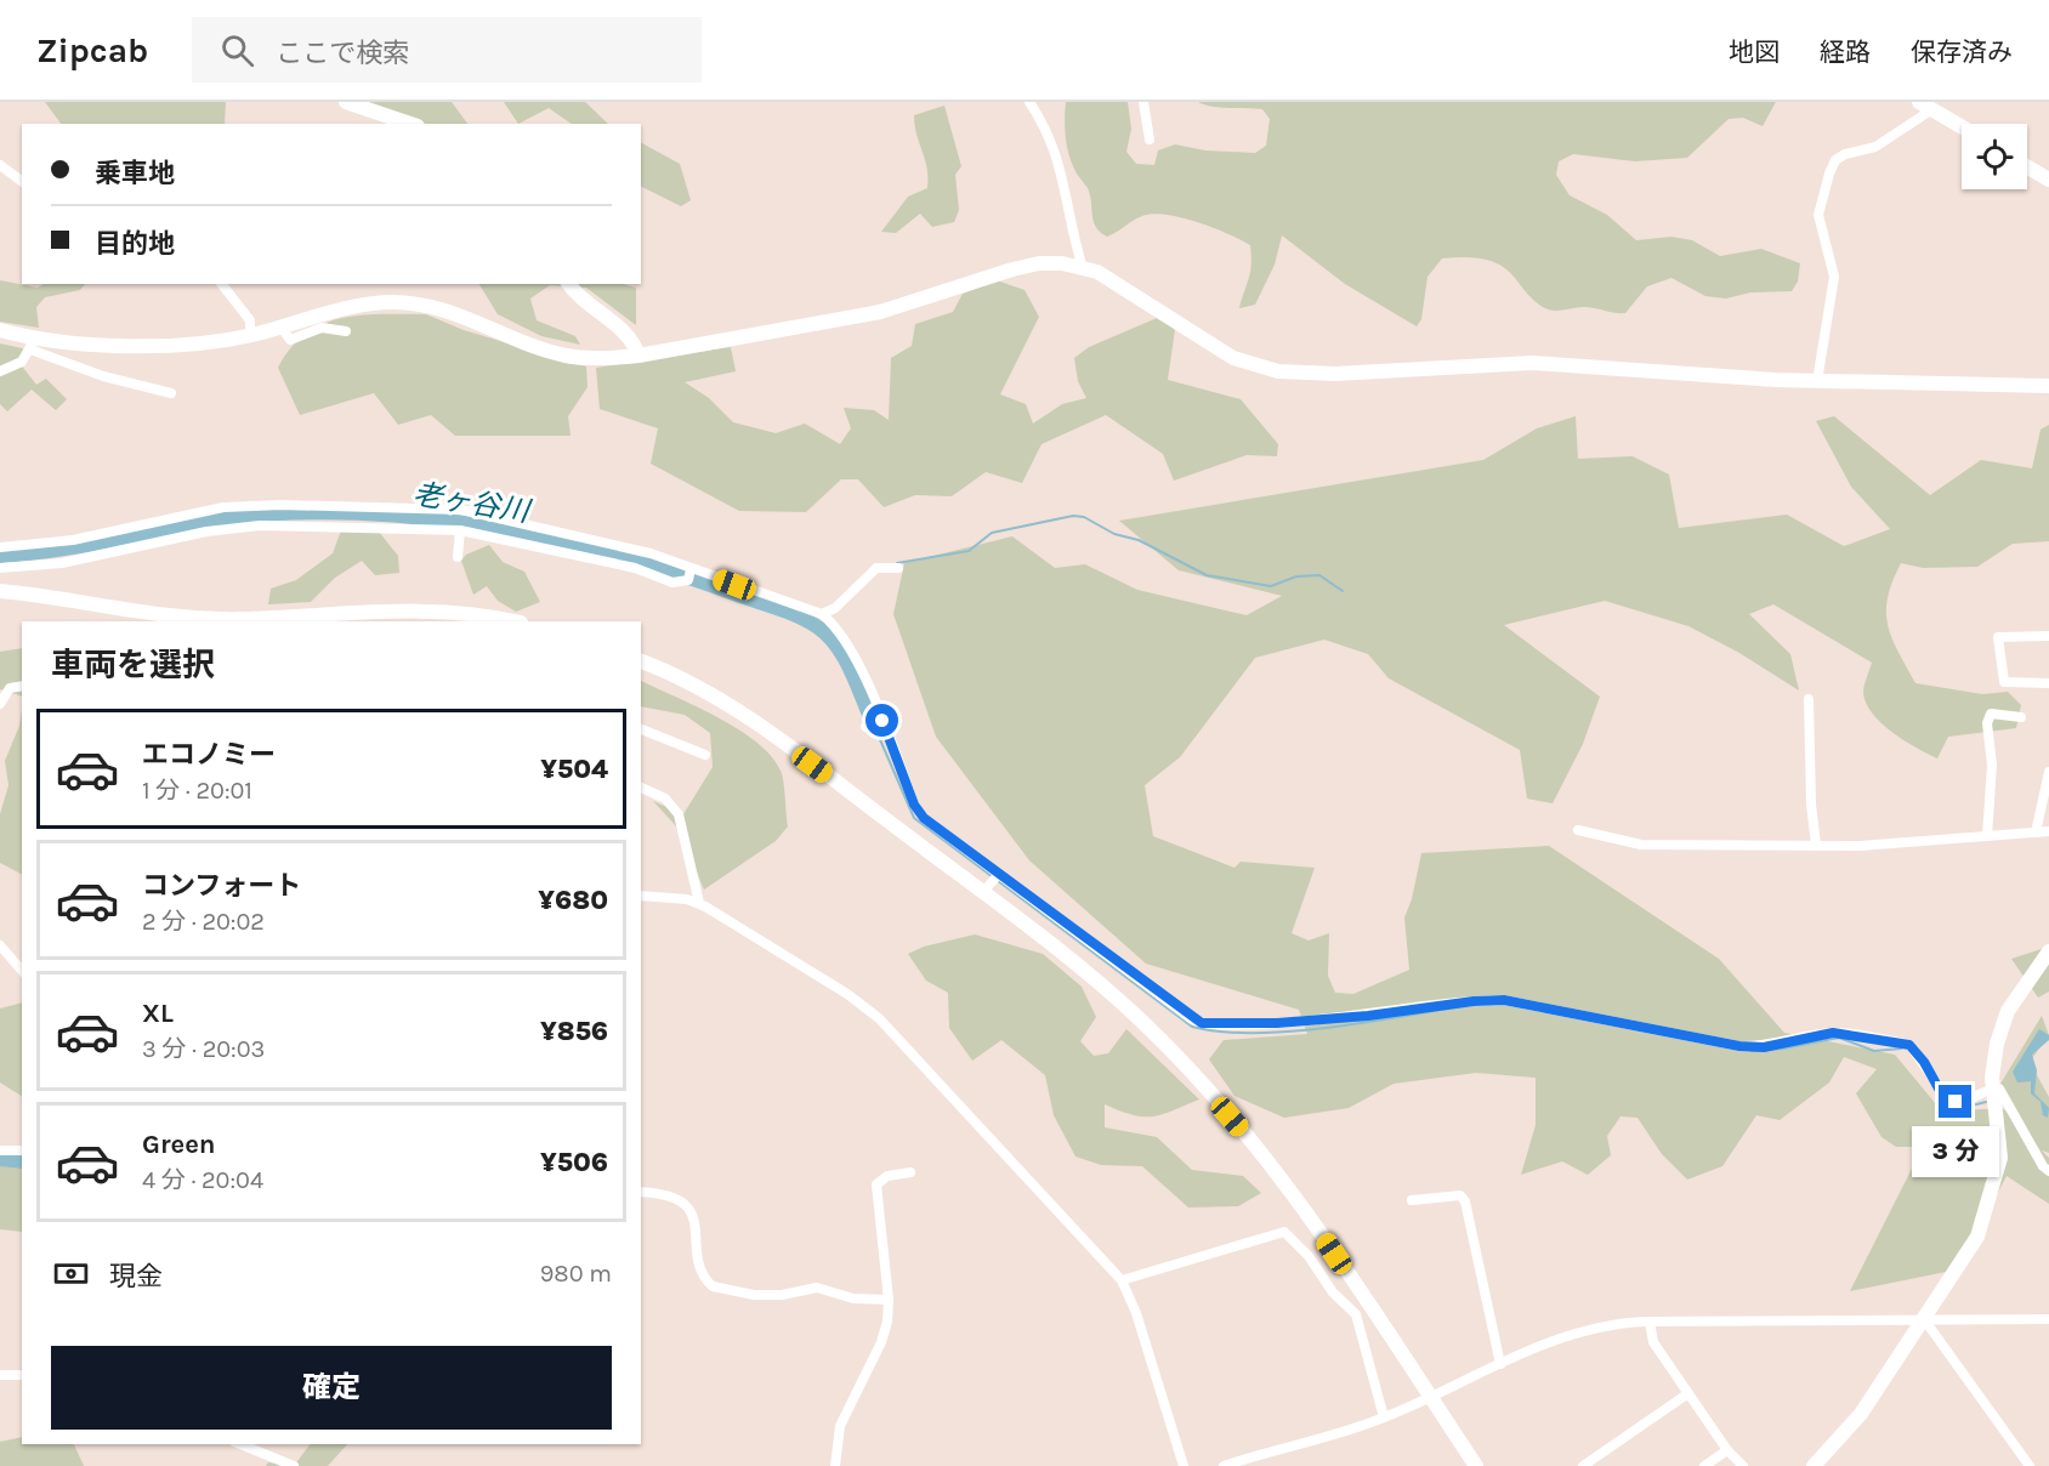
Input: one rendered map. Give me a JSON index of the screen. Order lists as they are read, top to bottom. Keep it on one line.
{"water":["老ヶ谷川"],"page":{"header":"Zipcab","search":"ここで検索","nav":["地図","経路","保存済み"],"banner":["乗車地","目的地"],"heading":"車両を選択","list":[{"name":"エコノミー","note":"1 分 · 20:01","value":"¥504"},{"name":"コンフォート","note":"2 分 · 20:02","value":"¥680"},{"name":"XL","note":"3 分 · 20:03","value":"¥856"},{"name":"Green","note":"4 分 · 20:04","value":"¥506"}],"bubble":"3 分","pay":["現金","980 m"],"buttons":"確定"}}
